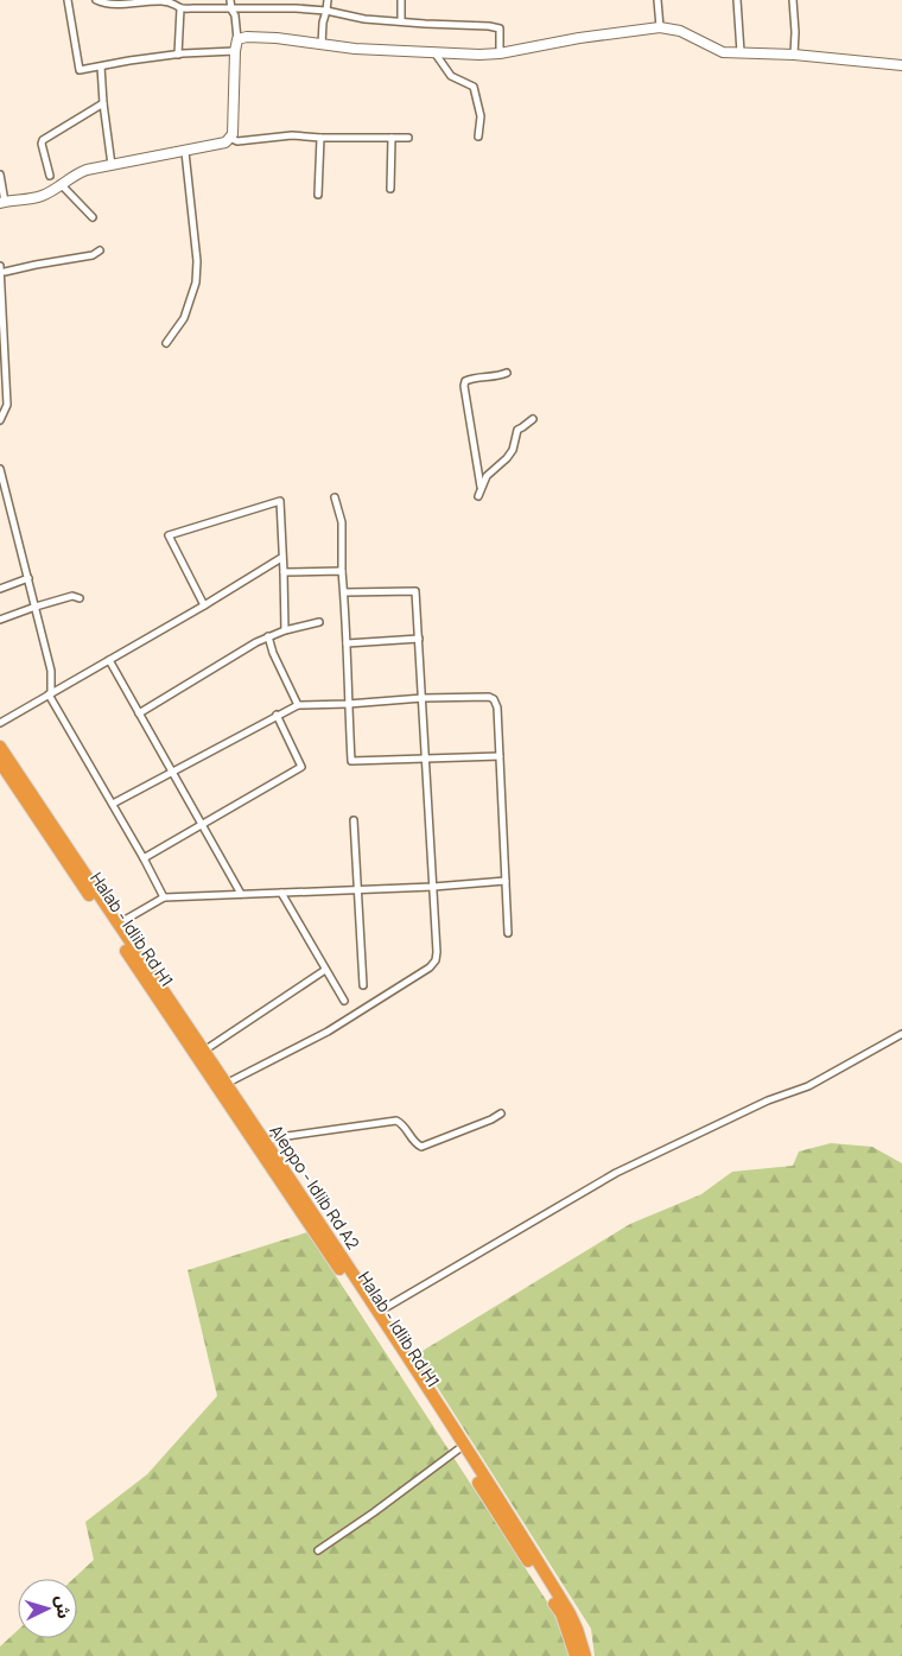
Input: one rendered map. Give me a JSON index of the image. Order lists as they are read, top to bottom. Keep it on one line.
{"streets":{"highway":["Halab - Idlib Rd H1","Aleppo - Idlib Rd A2"]},"crossings":[["Halab - Idlib Rd H1","Aleppo - Idlib Rd A2"]],"north":"right"}
